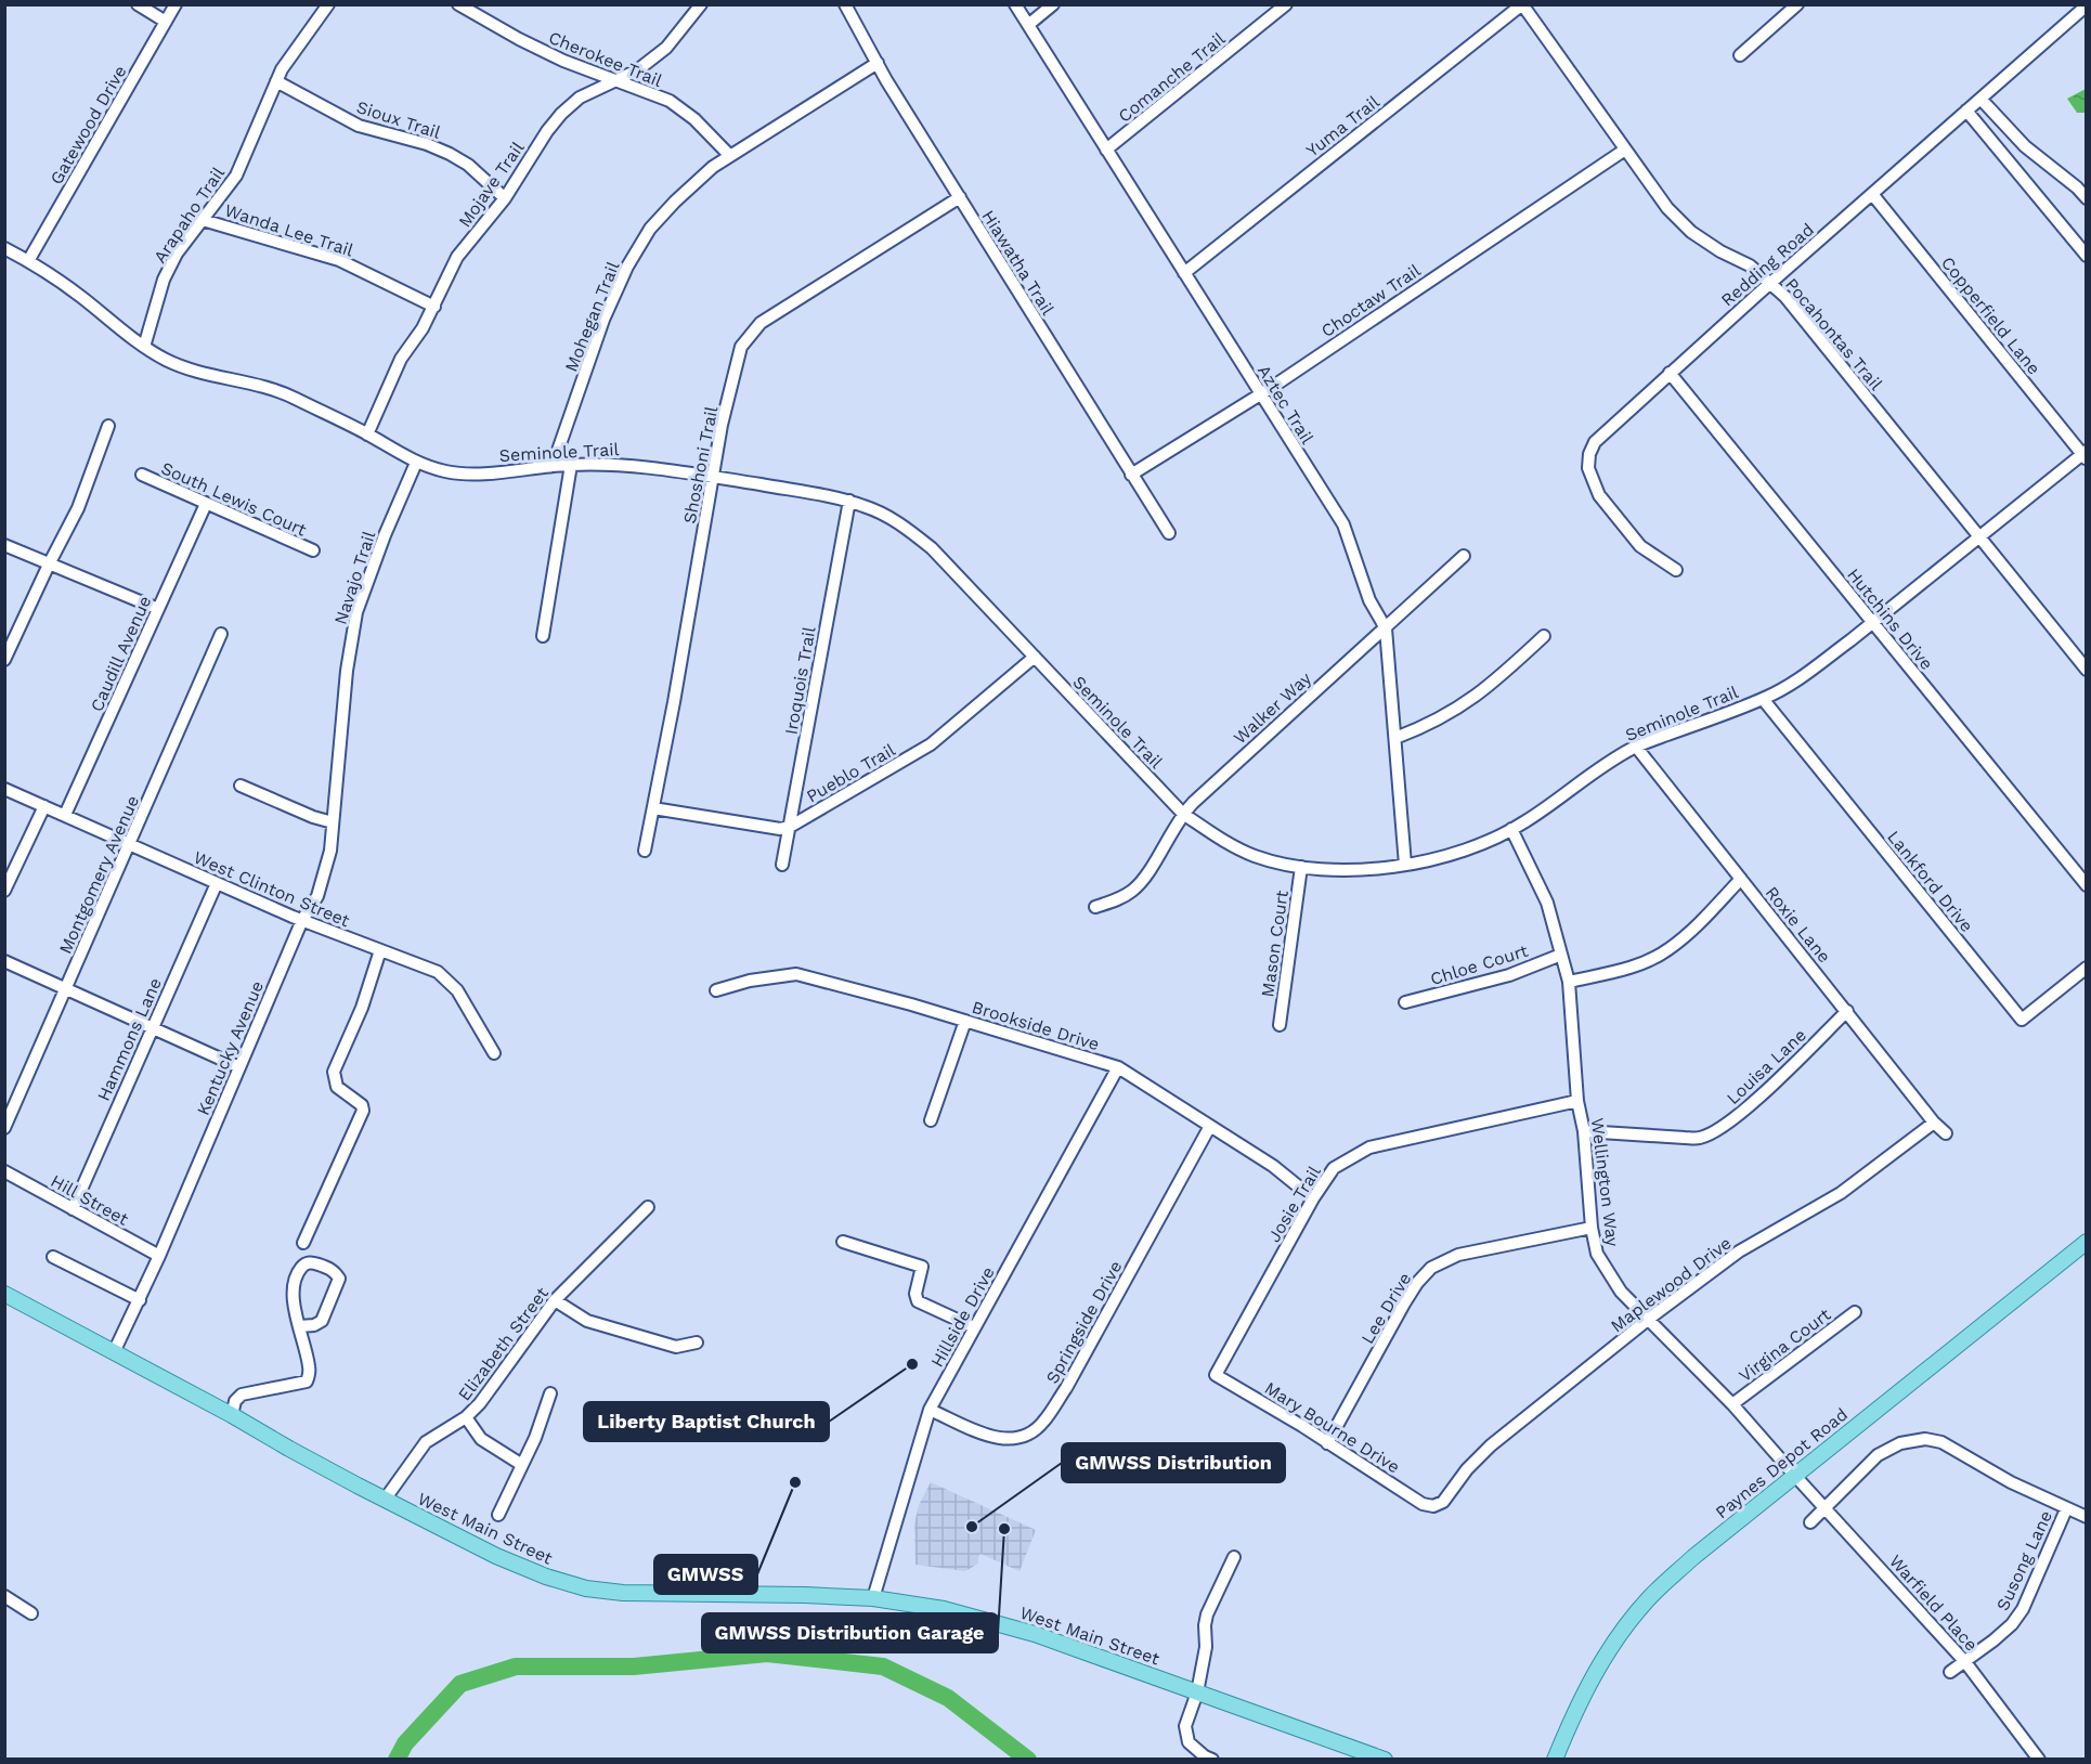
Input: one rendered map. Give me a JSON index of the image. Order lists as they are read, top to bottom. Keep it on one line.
{"streets":{"main road":["Paynes Depot Road","West Main Street"],"street":["Cherokee Trail","Comanche Trail","Sioux Trail","Gatewood Drive","Yuma Trail","Mojave Trail","Arapaho Trail","Wanda Lee Trail","Hiawatha Trail","Redding Road","Choctaw Trail","Copperfield Lane","Mohegan Trail","Pocahontas Trail","Aztec Trail","Seminole Trail","Shoshoni Trail","South Lewis Court","Navajo Trail","Hutchins Drive","Caudill Avenue","Iroquois Trail","Walker Way","Pueblo Trail","Montgomery Avenue","Lankford Drive","West Clinton Street","Roxie Lane","Mason Court","Chloe Court","Brookside Drive","Hammons Lane","Kentucky Avenue","Louisa Lane","Wellington Way","Hill Street","Josie Trail","Maplewood Drive","Lee Drive","Hillside Drive","Springside Drive","Elizabeth Street","Virgina Court","Mary Bourne Drive","Susong Lane","Warfield Place"]},"crossings":[["Cherokee Trail","Mojave Trail"],["Cherokee Trail","Mohegan Trail"],["Comanche Trail","Aztec Trail"],["Sioux Trail","Mojave Trail"],["Sioux Trail","Arapaho Trail"],["Gatewood Drive","Seminole Trail"],["Yuma Trail","Pocahontas Trail"],["Yuma Trail","Aztec Trail"],["Mojave Trail","Wanda Lee Trail"],["Mojave Trail","Seminole Trail"],["Arapaho Trail","Wanda Lee Trail"],["Arapaho Trail","Seminole Trail"],["Hiawatha Trail","Choctaw Trail"],["Hiawatha Trail","Mohegan Trail"],["Hiawatha Trail","Shoshoni Trail"],["Redding Road","Copperfield Lane"],["Redding Road","Pocahontas Trail"],["Redding Road","Hutchins Drive"],["Choctaw Trail","Pocahontas Trail"],["Choctaw Trail","Aztec Trail"],["Copperfield Lane","Seminole Trail"],["Mohegan Trail","Seminole Trail"],["Pocahontas Trail","Seminole Trail"],["Aztec Trail","Seminole Trail"],["Aztec Trail","Walker Way"],["Seminole Trail","Shoshoni Trail"],["Seminole Trail","Navajo Trail"],["Seminole Trail","Hutchins Drive"],["Seminole Trail","Iroquois Trail"],["Seminole Trail","Walker Way"],["Seminole Trail","Pueblo Trail"],["Seminole Trail","Lankford Drive"],["Seminole Trail","Roxie Lane"],["Seminole Trail","Mason Court"],["Seminole Trail","Wellington Way"],["South Lewis Court","Caudill Avenue"],["Navajo Trail","Kentucky Avenue"],["Caudill Avenue","West Clinton Street"],["Iroquois Trail","Pueblo Trail"],["Montgomery Avenue","West Clinton Street"],["West Clinton Street","Hammons Lane"],["West Clinton Street","Kentucky Avenue"],["Roxie Lane","Louisa Lane"],["Roxie Lane","Maplewood Drive"],["Chloe Court","Wellington Way"],["Brookside Drive","Josie Trail"],["Brookside Drive","Hillside Drive"],["Brookside Drive","Springside Drive"],["Hammons Lane","Hill Street"],["Kentucky Avenue","Hill Street"],["Kentucky Avenue","West Main Street"],["Louisa Lane","Wellington Way"],["Wellington Way","Josie Trail"],["Wellington Way","Maplewood Drive"],["Wellington Way","Lee Drive"],["Wellington Way","Virgina Court"],["Wellington Way","Paynes Depot Road"],["Wellington Way","Warfield Place"],["Josie Trail","Mary Bourne Drive"],["Maplewood Drive","Mary Bourne Drive"],["Lee Drive","Mary Bourne Drive"],["Hillside Drive","Springside Drive"],["Hillside Drive","West Main Street"],["Elizabeth Street","West Main Street"],["Paynes Depot Road","Warfield Place"],["Susong Lane","Warfield Place"]],"places":["Liberty Baptist Church","GMWSS","GMWSS Distribution","GMWSS Distribution Garage"]}
